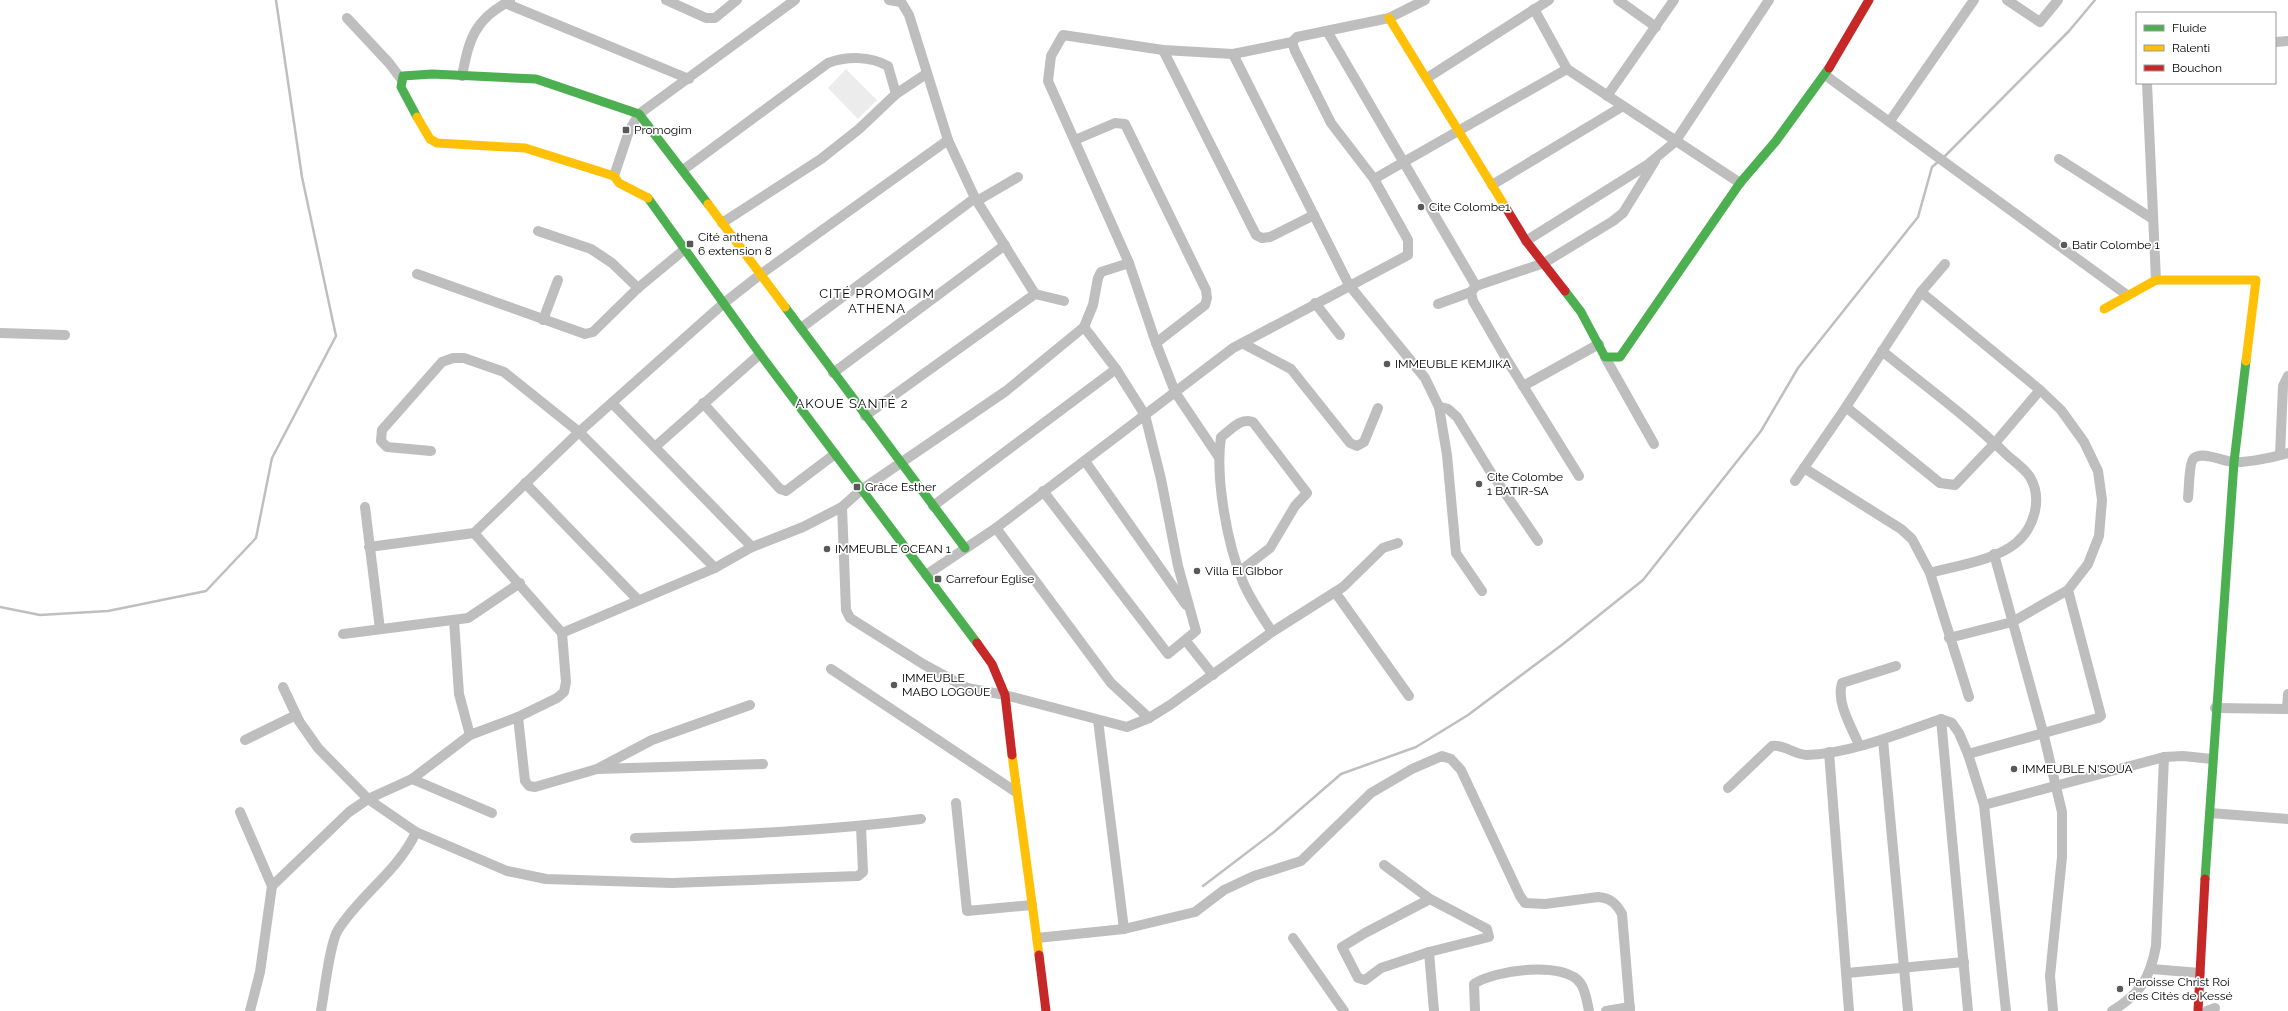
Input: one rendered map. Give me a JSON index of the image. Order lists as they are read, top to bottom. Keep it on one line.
{"districts":["CITÉ PROMOGIM ATHENA","AKOUE SANTÉ 2"],"places":{"transit":["Promogim","Cité anthena 6 extension 8","Grâce Esther","Carrefour Eglise"],"other":["Cite Colombe1","Batir Colombe 1","IMMEUBLE KEMJIKA","Cite Colombe 1 BATIR-SA","IMMEUBLE OCEAN 1","Villa El GIbbor","IMMEUBLE MABO LOGOUE","IMMEUBLE N'SOUA","Paroisse Christ Roi des Cités de Kessé"]},"legend":["Fluide","Ralenti","Bouchon"]}
